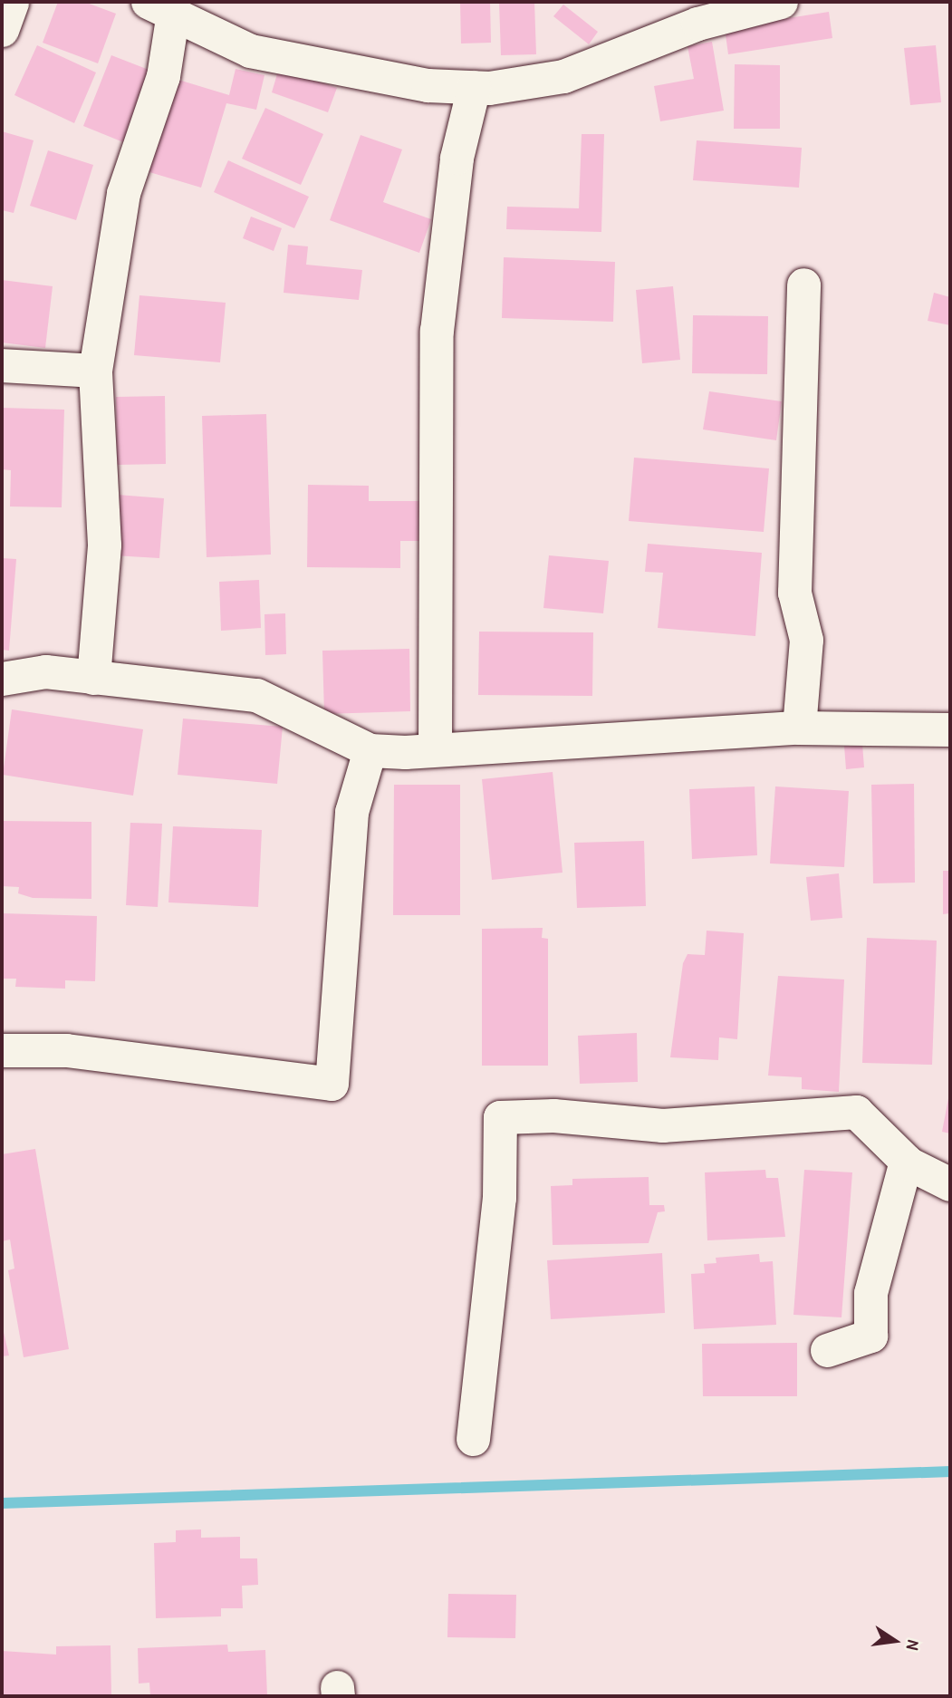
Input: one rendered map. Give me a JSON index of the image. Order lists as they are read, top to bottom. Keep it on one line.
{"north":"right"}
